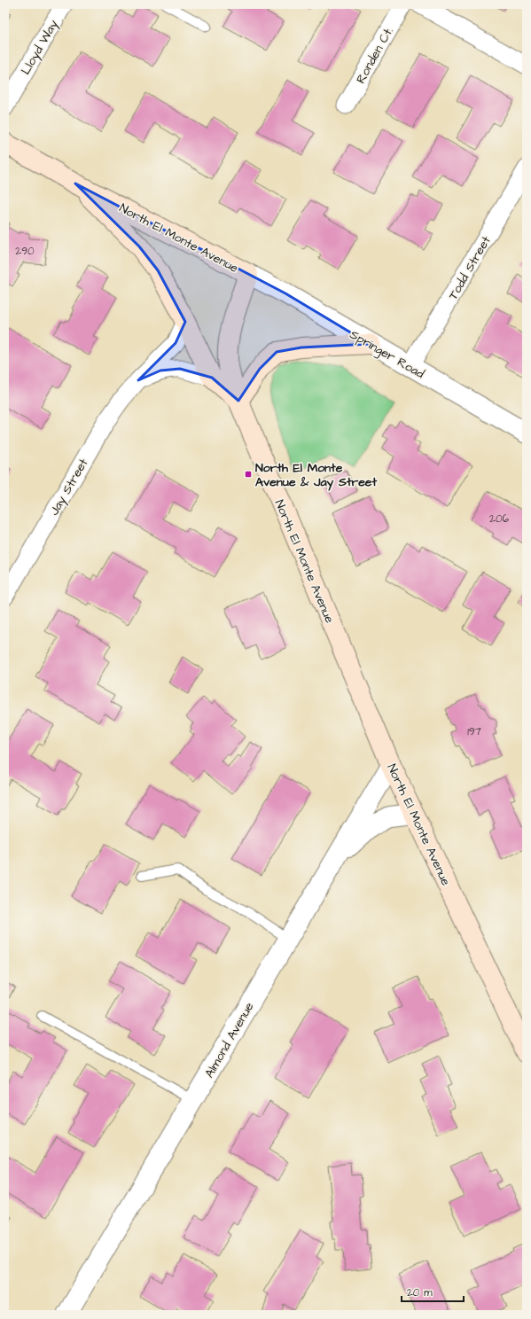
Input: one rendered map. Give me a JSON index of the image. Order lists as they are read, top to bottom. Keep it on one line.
{"streets":{"main road":["North El Monte Avenue"],"street":["Lloyd Way","Ronden Ct.","Todd Street","Springer Road","Jay Street","Almond Avenue"]},"crossings":[["North El Monte Avenue","Springer Road"],["North El Monte Avenue","Almond Avenue"],["Todd Street","Springer Road"]],"places":{"transit":["North El Monte Avenue & Jay Street"]},"house_numbers":["290","206","197"],"scale_bar":"20 m"}
